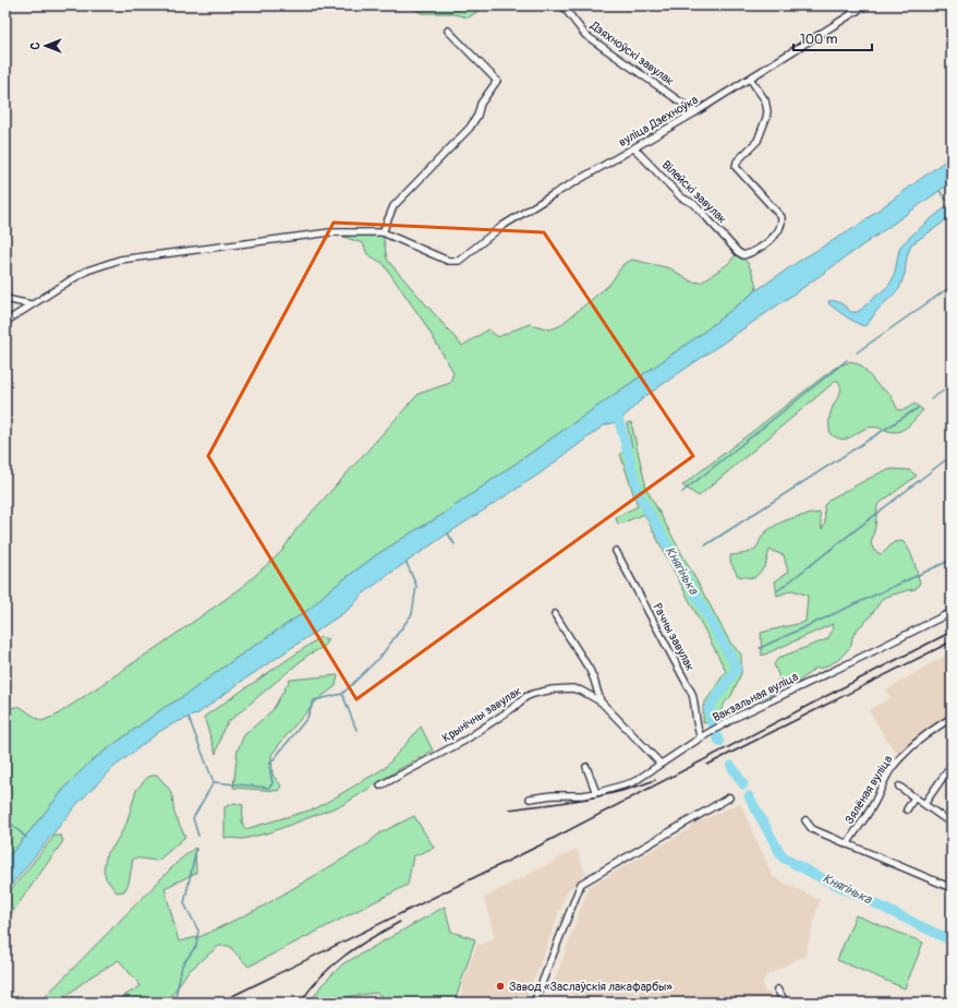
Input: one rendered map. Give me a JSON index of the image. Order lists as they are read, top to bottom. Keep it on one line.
{"streets":{"street":["Дзяхноўскі завулак","вуліца Дзехноўка","Вілейскі завулак","Рачны завулак","Вакзальная вуліца","Крынічны завулак","Зялёная вуліца"]},"crossings":[["Дзяхноўскі завулак","вуліца Дзехноўка"],["вуліца Дзехноўка","Вілейскі завулак"],["Рачны завулак","Вакзальная вуліца"]],"water":["Княгінька"],"places":["Завод «Заслаўскія лакафарбы»"],"scale_bar":"100 m","north":"left"}
